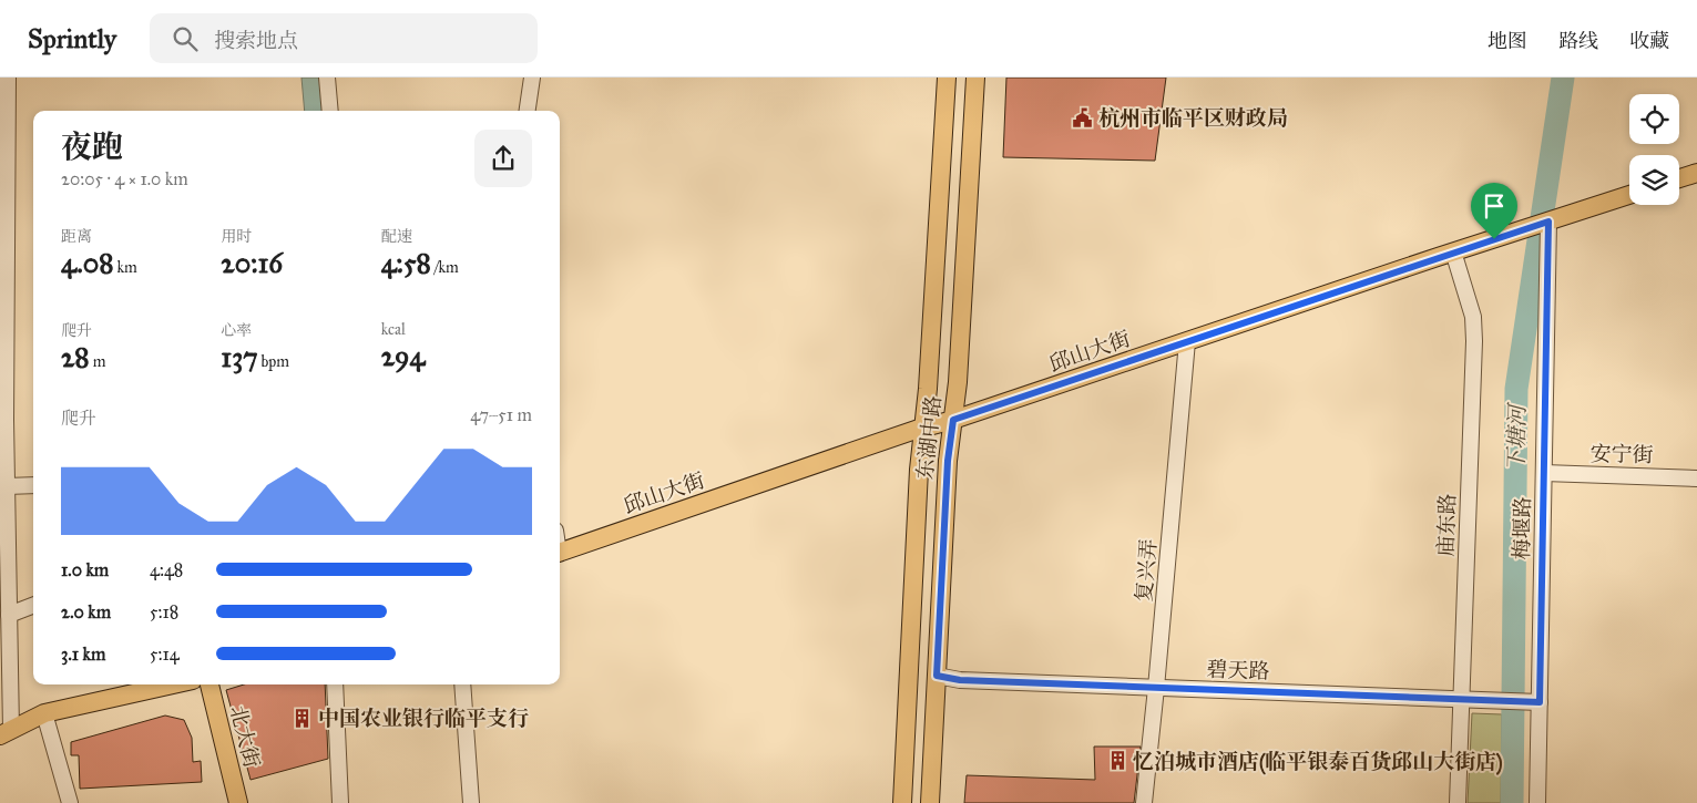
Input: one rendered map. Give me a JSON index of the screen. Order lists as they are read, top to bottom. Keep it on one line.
{"streets":{"main road":["邱山大街","东湖中路","北大街"],"street":["安宁街","庙东路","梅堰路","复兴弄","碧天路"]},"crossings":[["邱山大街","东湖中路"],["邱山大街","庙东路"],["邱山大街","梅堰路"],["邱山大街","复兴弄"],["东湖中路","碧天路"],["安宁街","梅堰路"],["庙东路","碧天路"],["梅堰路","碧天路"],["复兴弄","碧天路"]],"water":["下塘河"],"places":{"public building":["杭州市临平区财政局"],"building":["中国农业银行临平支行","忆泊城市酒店(临平银泰百货邱山大街店)"]},"page":{"header":"Sprintly","search":"搜索地点","nav":["地图","路线","收藏"],"heading":["夜跑","20:05 · 4 × 1.0 km"],"stats":[["距离","4.08 km"],["用时","20:16"],["配速","4:58 /km"],["爬升","28 m"],["心率","137 bpm"],["kcal","294"]],"chart":["爬升","47–51 m"],"list":[{"name":"1.0 km","note":"4:48"},{"name":"2.0 km","note":"5:18"},{"name":"3.1 km","note":"5:14"}]}}
